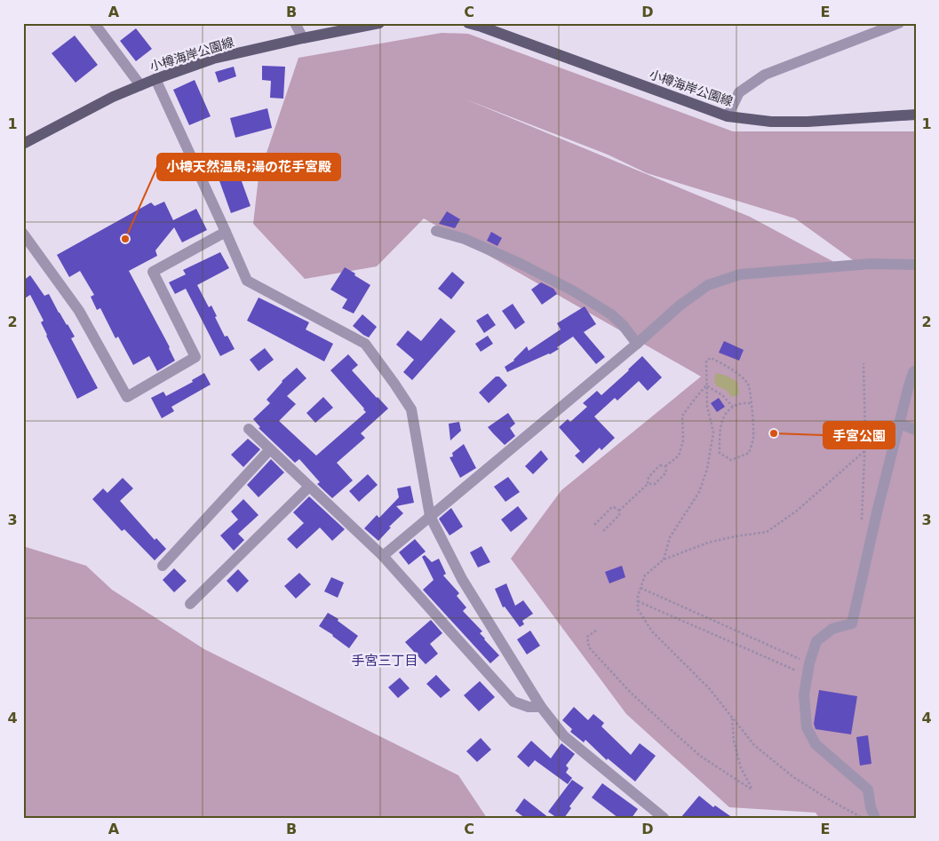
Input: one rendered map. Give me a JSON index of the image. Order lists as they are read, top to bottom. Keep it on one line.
{"streets":{"main road":["小樽海岸公園線"]},"districts":["手宮三丁目"],"places":["小樽天然温泉;湯の花手宮殿","手宮公園"],"grid":{"columns":["A","B","C","D","E"],"rows":["1","2","3","4"]}}
